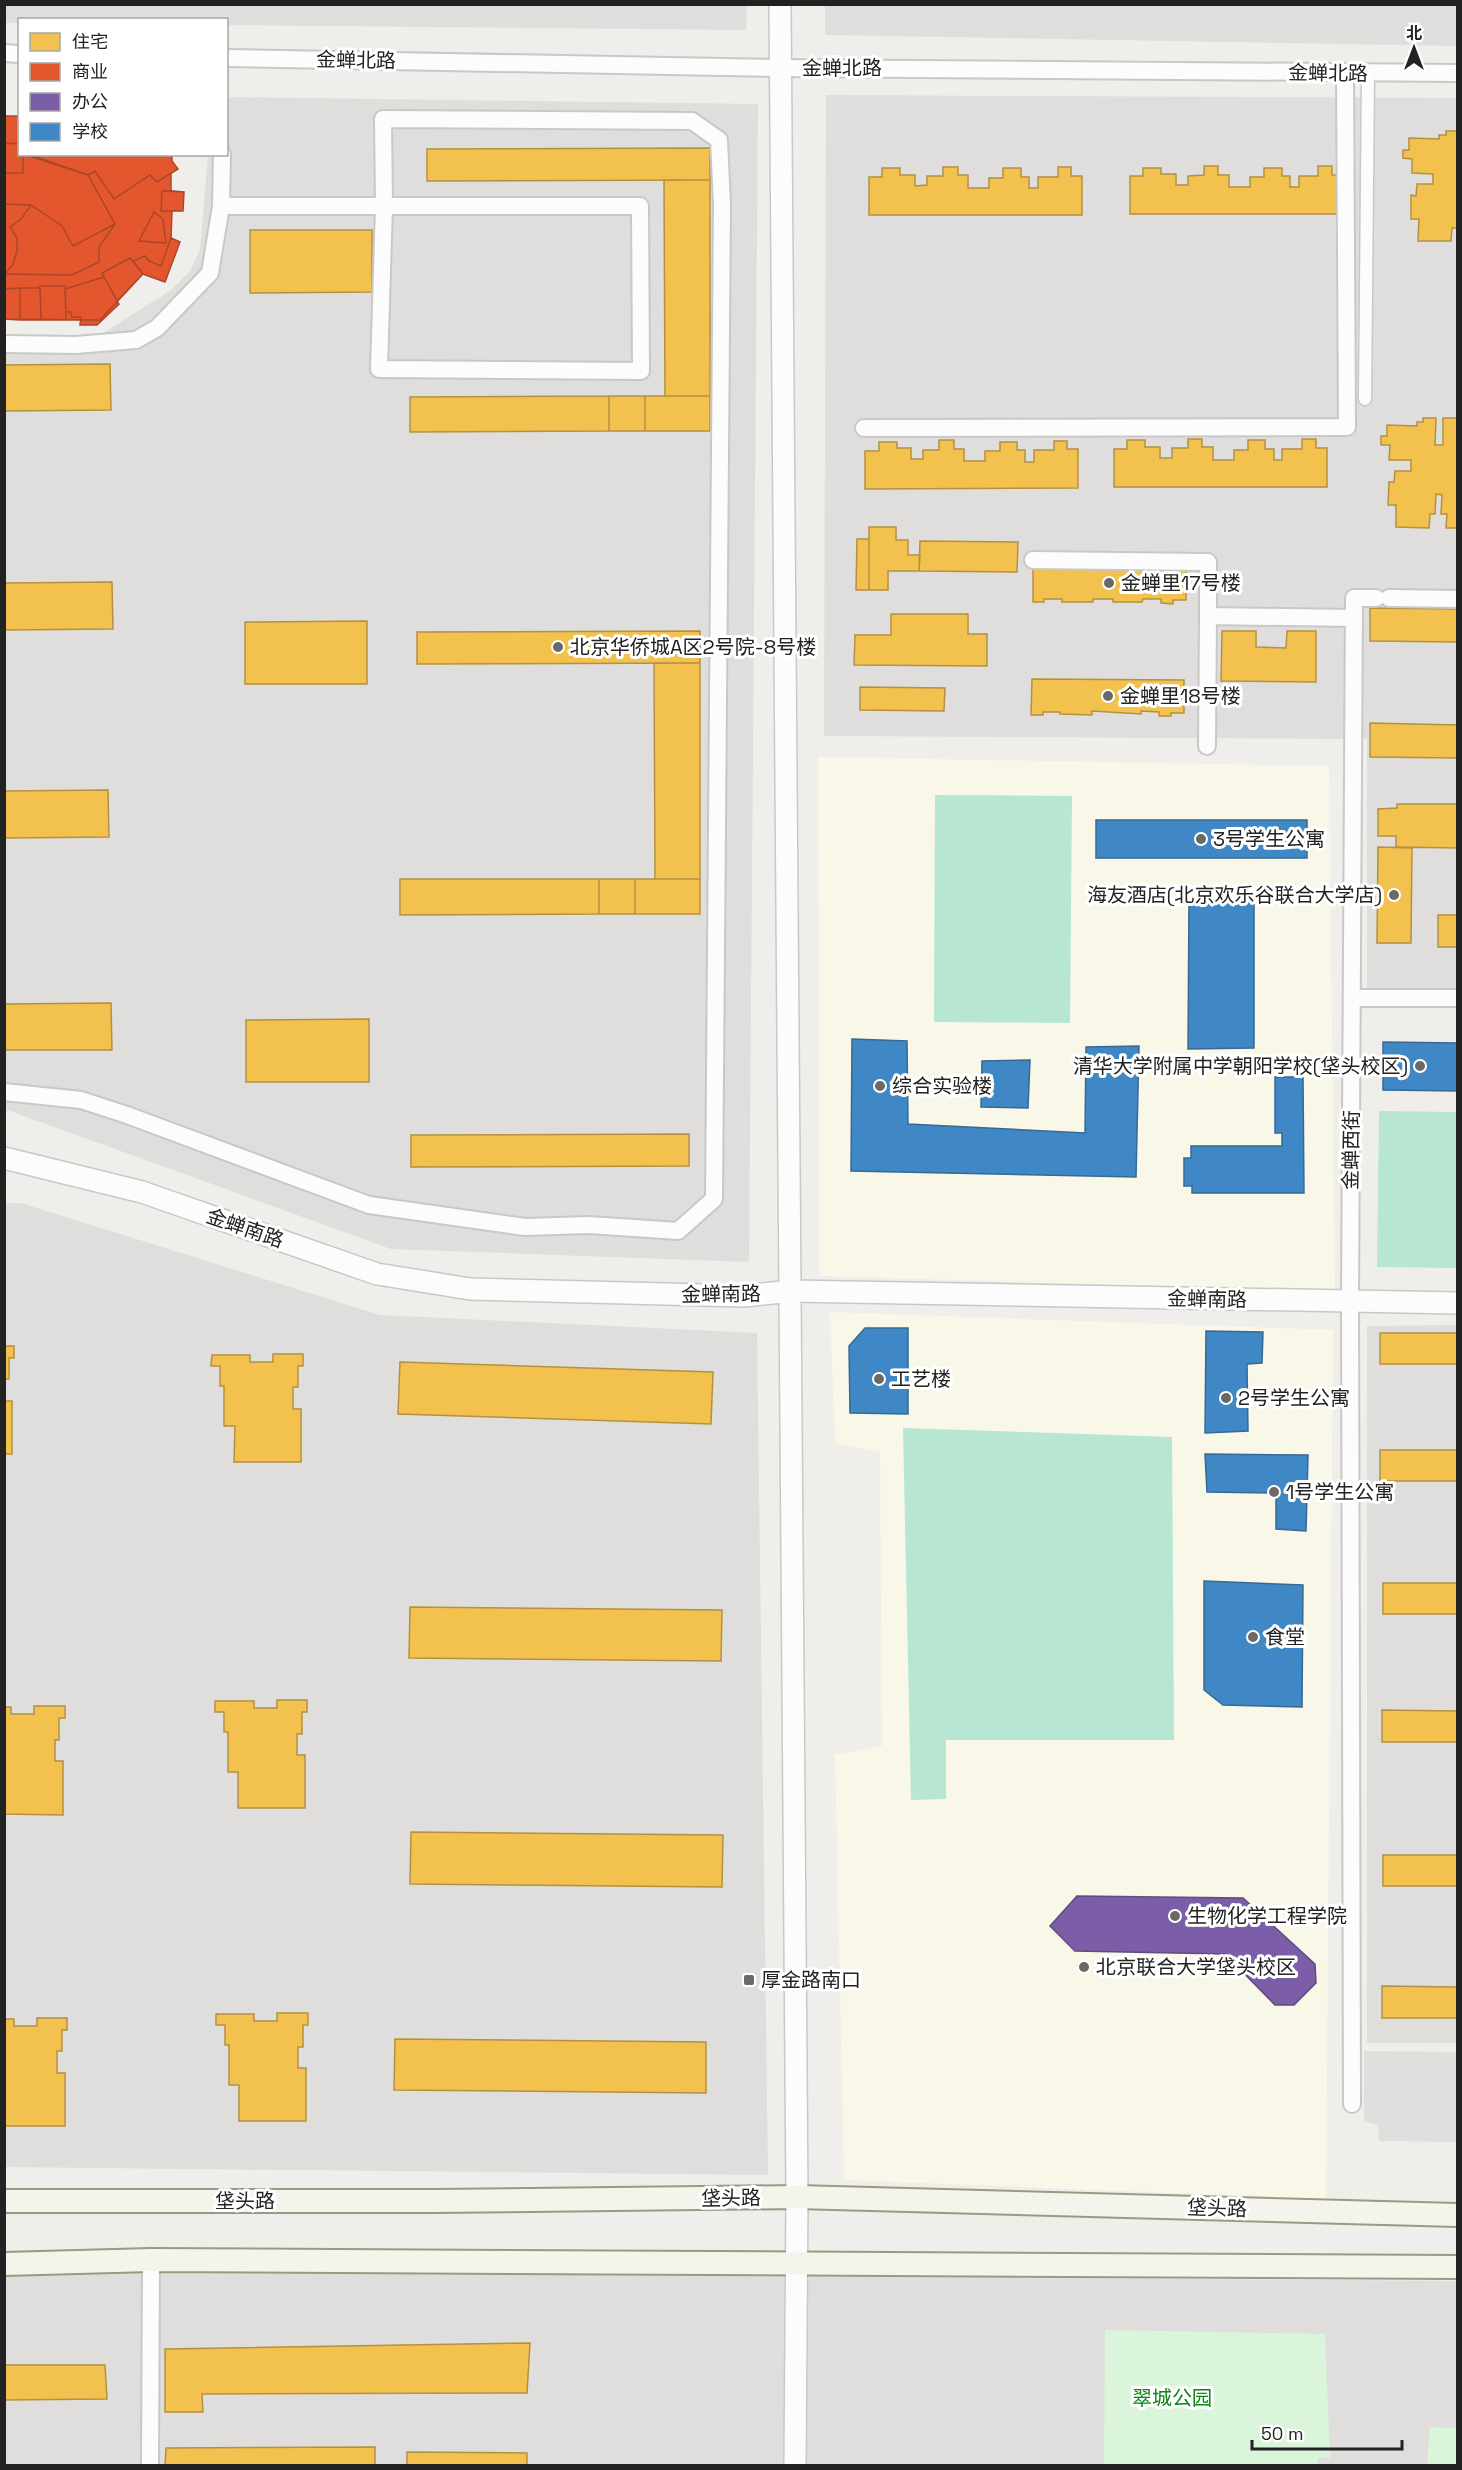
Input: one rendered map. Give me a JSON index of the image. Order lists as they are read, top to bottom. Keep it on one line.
{"streets":{"main road":["垡头路"],"street":["金蝉北路","金蝉西街","金蝉南路"]},"crossings":[["金蝉西街","金蝉南路"]],"parks":["翠城公园"],"places":{"other":["金蝉里17号楼","北京华侨城A区2号院-8号楼","金蝉里18号楼","3号学生公寓","海友酒店(北京欢乐谷联合大学店)","清华大学附属中学朝阳学校(垡头校区)","综合实验楼","工艺楼","2号学生公寓","1号学生公寓","食堂","生物化学工程学院","北京联合大学垡头校区"],"transit":["厚金路南口"]},"legend":["住宅","商业","办公","学校"],"scale_bar":"50 m","north":"top"}
